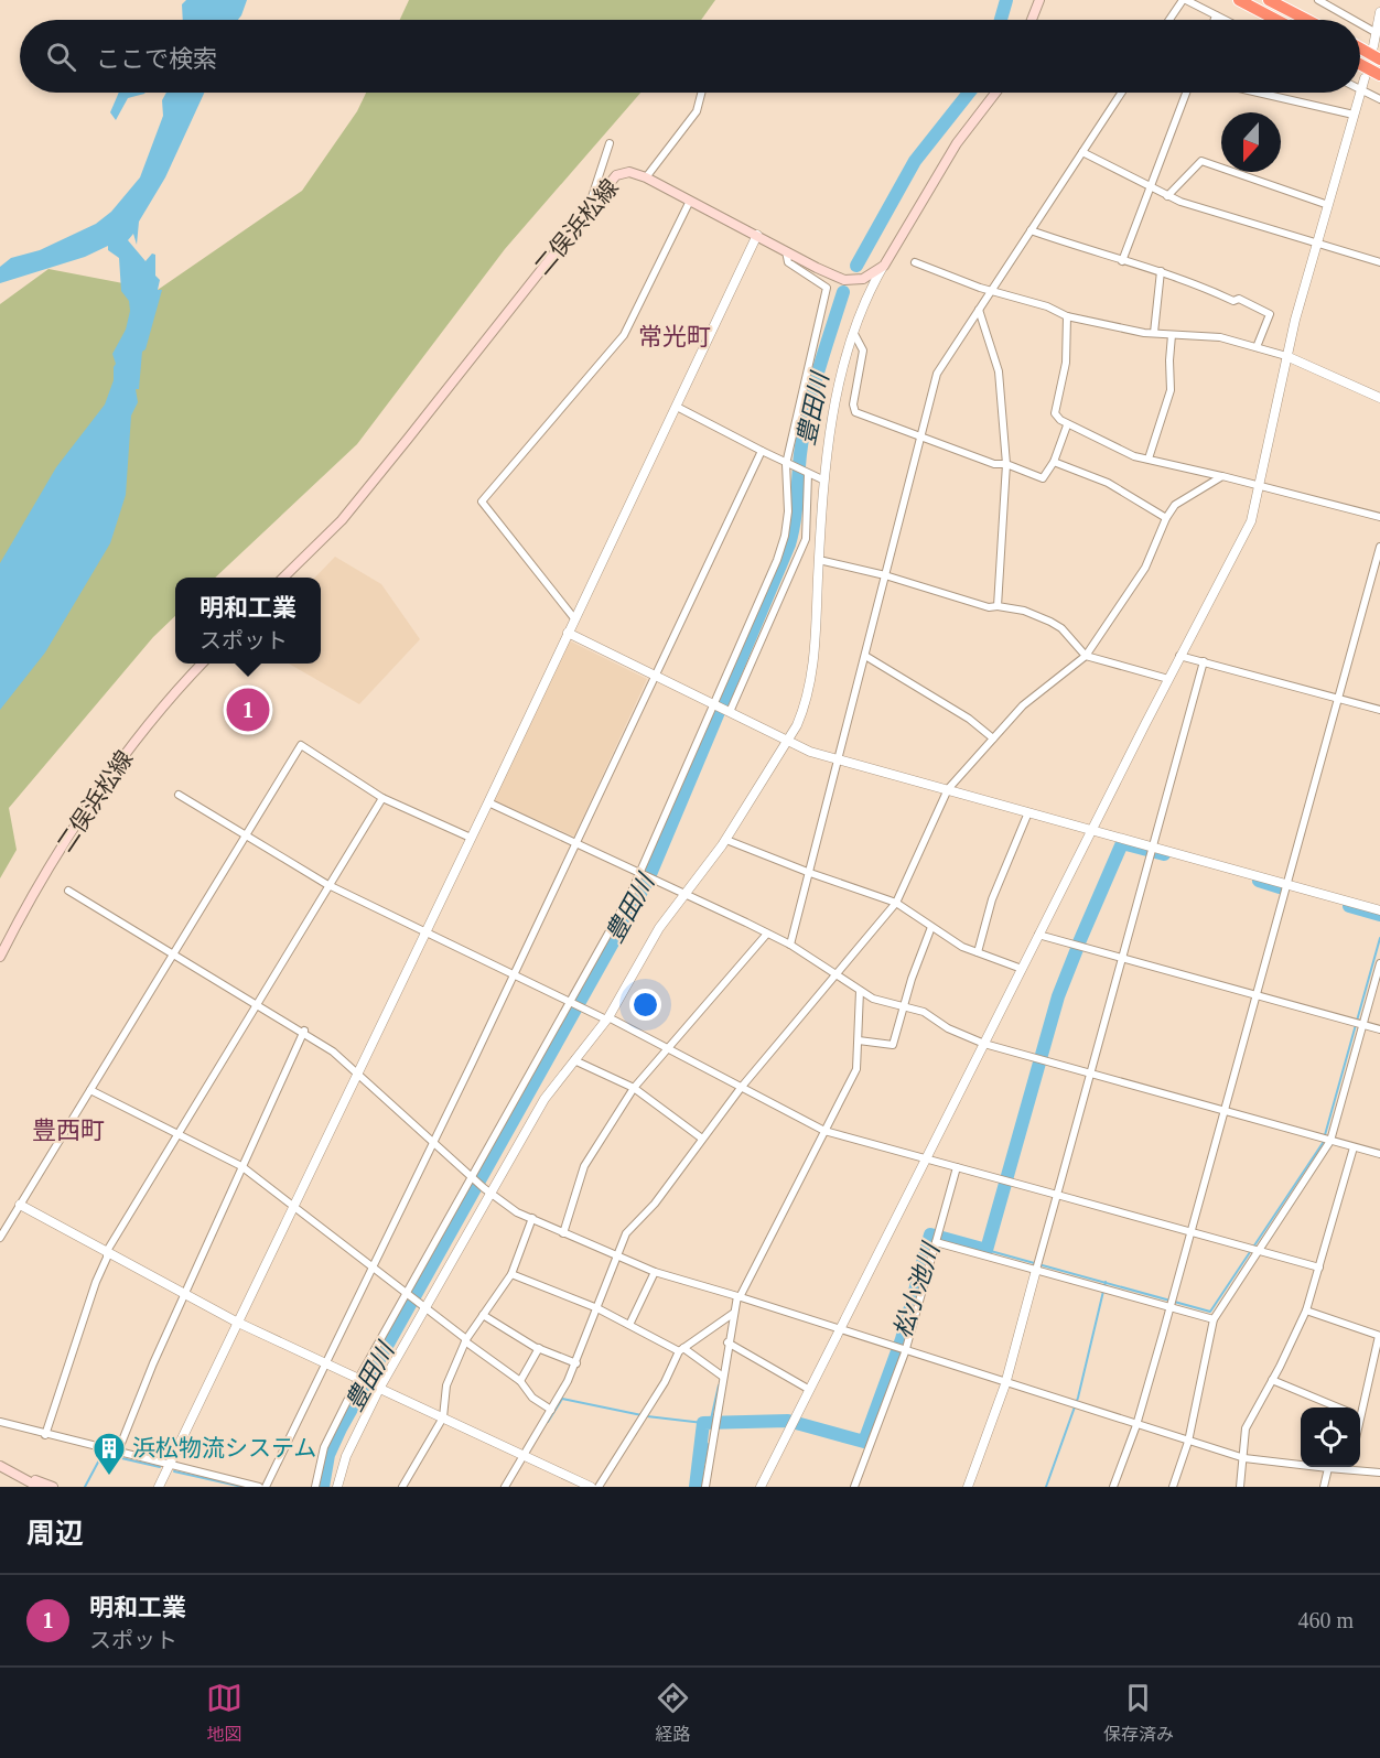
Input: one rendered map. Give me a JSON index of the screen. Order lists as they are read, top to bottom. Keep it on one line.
{"streets":{"main road":["二俣浜松線"]},"districts":["常光町","豊西町"],"water":["豊田川","松小池川"],"places":{"building":["浜松物流システム"]},"north":"bottom","page":{"search":"ここで検索","popup":["明和工業","スポット"],"pins":"1","heading":"周辺","list":[{"mark":"1","name":"明和工業","note":"スポット","value":"460 m"}],"nav":["地図","経路","保存済み"]}}
